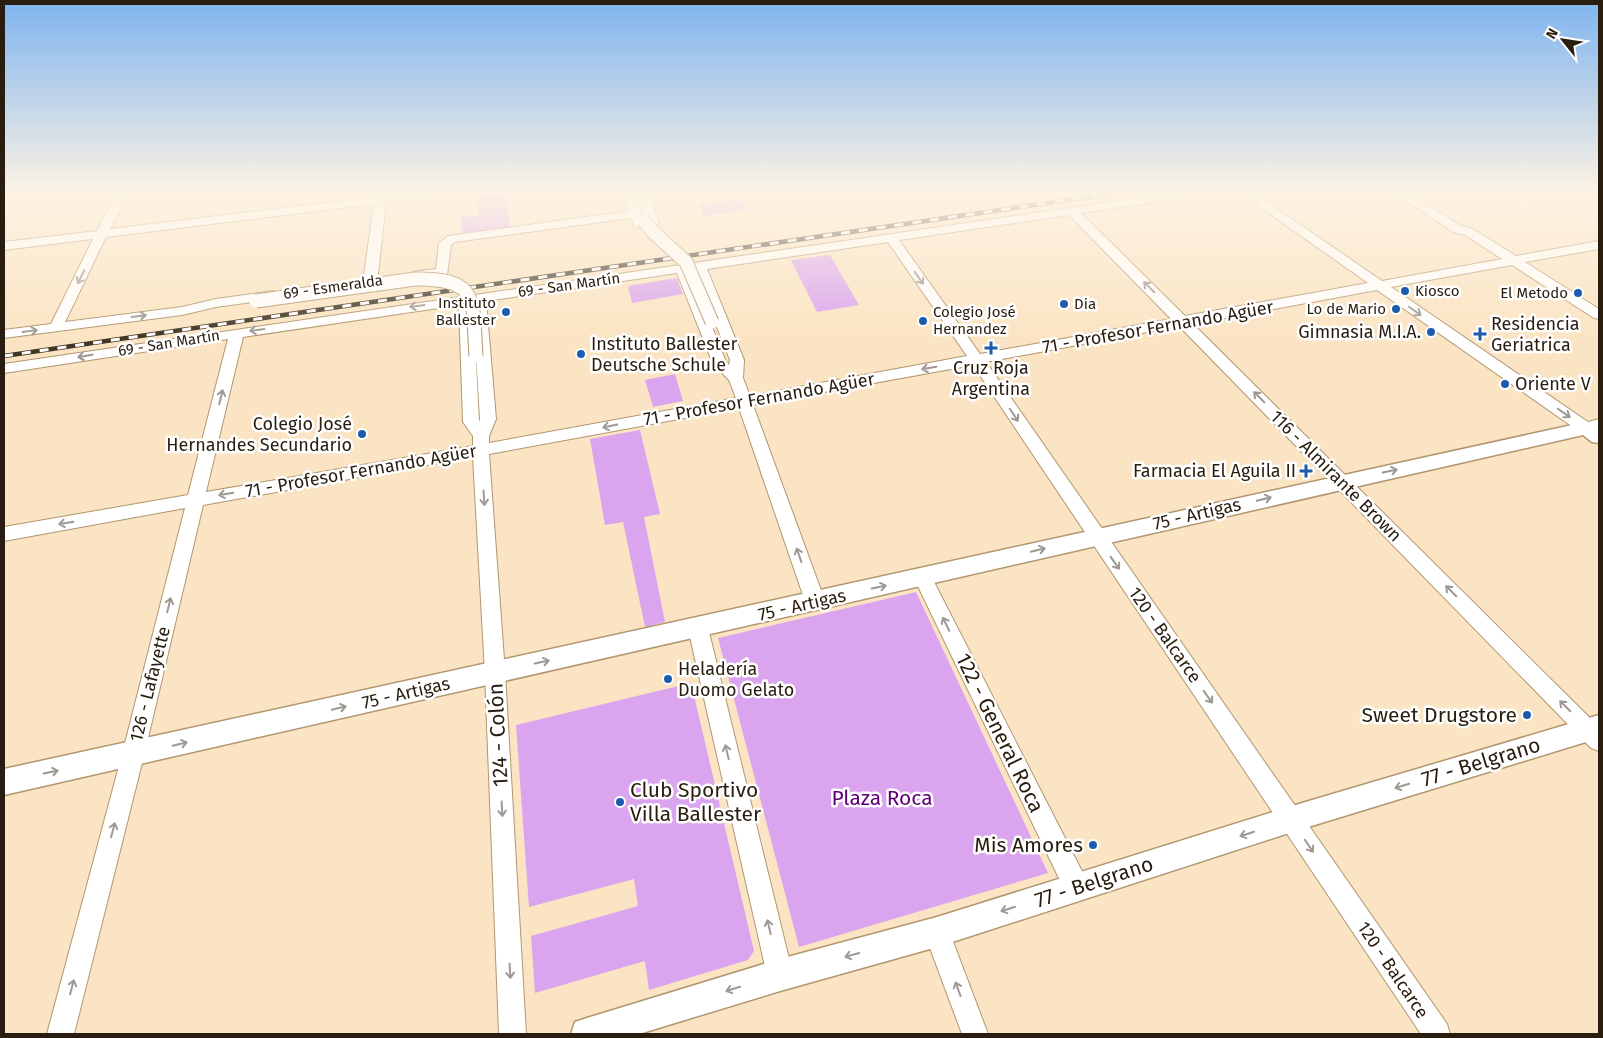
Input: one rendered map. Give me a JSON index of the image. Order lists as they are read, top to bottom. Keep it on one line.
{"streets":{"street":["69 - San Martín","69 - Esmeralda","71 - Profesor Fernando Agüer","116 - Almirante Brown","75 - Artigas","120 - Balcarce","126 - Lafayette","122 - General Roca","124 - Colón","77 - Belgrano"]},"crossings":[["69 - San Martín","126 - Lafayette"],["69 - San Martín","124 - Colón"],["71 - Profesor Fernando Agüer","116 - Almirante Brown"],["71 - Profesor Fernando Agüer","120 - Balcarce"],["71 - Profesor Fernando Agüer","126 - Lafayette"],["71 - Profesor Fernando Agüer","124 - Colón"],["116 - Almirante Brown","75 - Artigas"],["116 - Almirante Brown","77 - Belgrano"],["75 - Artigas","120 - Balcarce"],["75 - Artigas","126 - Lafayette"],["75 - Artigas","122 - General Roca"],["75 - Artigas","124 - Colón"],["120 - Balcarce","77 - Belgrano"],["122 - General Roca","77 - Belgrano"]],"one_way":["69 - San Martín","69 - Esmeralda","71 - Profesor Fernando Agüer","116 - Almirante Brown","75 - Artigas","120 - Balcarce","126 - Lafayette","122 - General Roca","124 - Colón","77 - Belgrano"],"parks":["Plaza Roca"],"places":{"other":["Kiosco","El Metodo","Dia","Lo de Mario","Instituto Ballester","Colegio José Hernandez","Gimnasia M.I.A.","Instituto Ballester Deutsche Schule","Oriente V","Colegio José Hernandes Secundario","Heladería Duomo Gelato","Sweet Drugstore","Club Sportivo Villa Ballester","Mis Amores"],"health":["Residencia Geriatrica","Cruz Roja Argentina","Farmacia El Aguila II"]},"north":"top left"}
